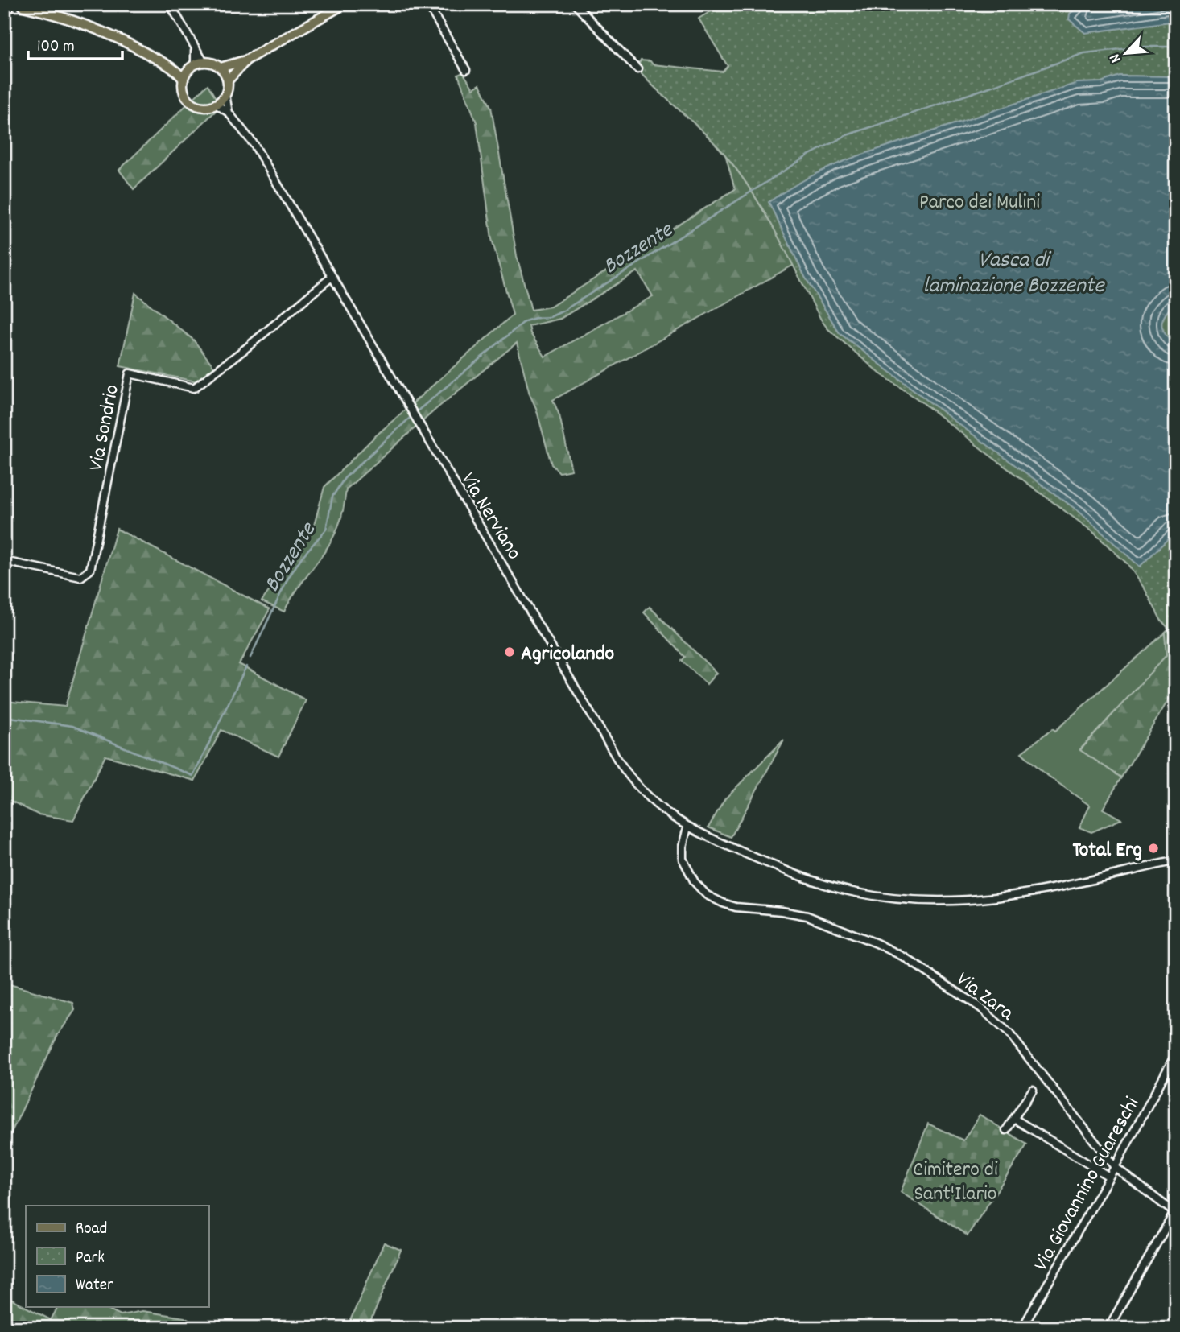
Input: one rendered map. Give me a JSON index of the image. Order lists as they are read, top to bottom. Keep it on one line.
{"streets":{"street":["Via Sondrio","Via Nerviano","Via Zara","Via Giovannino Guareschi"]},"crossings":[["Via Sondrio","Via Nerviano"],["Via Nerviano","Via Zara"],["Via Zara","Via Giovannino Guareschi"]],"water":["Bozzente","Vasca di laminazione Bozzente"],"parks":["Parco dei Mulini","Cimitero di Sant'Ilario"],"places":["Agricolando","Total Erg"],"legend":["Road","Park","Water"],"scale_bar":"100 m","north":"bottom left"}
